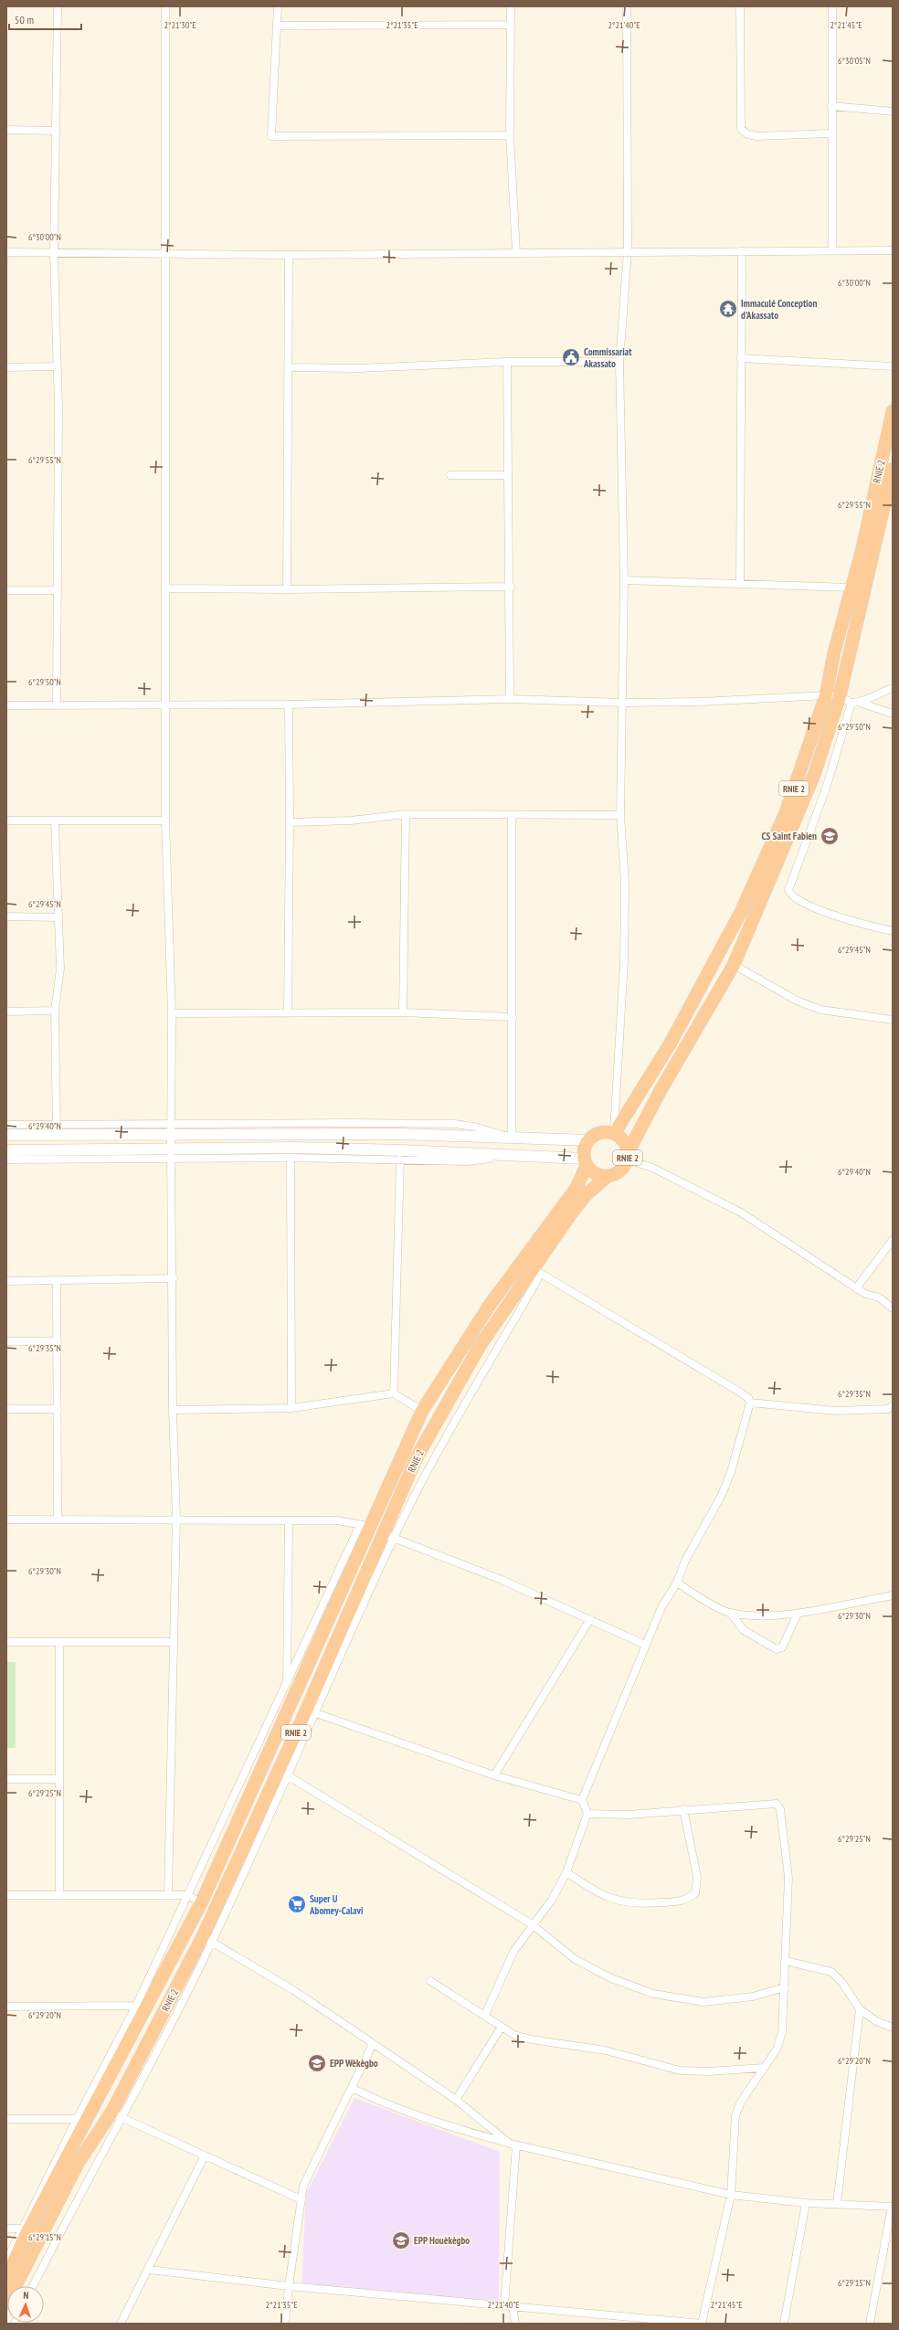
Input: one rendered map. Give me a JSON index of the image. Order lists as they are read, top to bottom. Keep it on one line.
{"streets":{"highway":["RNIE 2"]},"places":{"temple":["Immaculé Conception d'Akassato"],"public building":["Commissariat Akassato"],"school or university":["CS Saint Fabien","EPP Wèkègbo","EPP Houèkègbo"],"supermarket":["Super U Abomey-Calavi"]},"scale_bar":"50 m","north":"top","coordinates":["2°21'30\"E","2°21'35\"E","2°21'40\"E","2°21'45\"E","6°30'05\"N","6°30'00\"N","6°29'55\"N","6°29'50\"N","6°29'45\"N","6°29'40\"N","6°29'35\"N","6°29'30\"N","6°29'25\"N","6°29'20\"N","6°29'15\"N"]}
